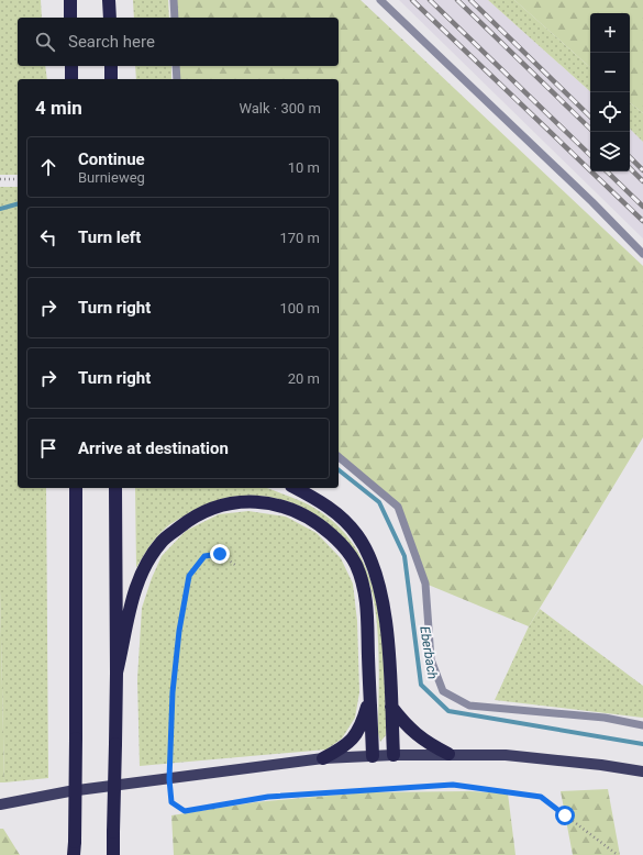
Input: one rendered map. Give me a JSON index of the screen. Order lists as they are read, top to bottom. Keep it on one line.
{"water":["Eberbach"],"page":{"map_buttons":["+","−"],"search":"Search here","heading":["4 min","Walk · 300 m"],"list":[["Continue","Burnieweg","10 m"],["Turn left","170 m"],["Turn right","100 m"],["Turn right","20 m"],"Arrive at destination"]}}
